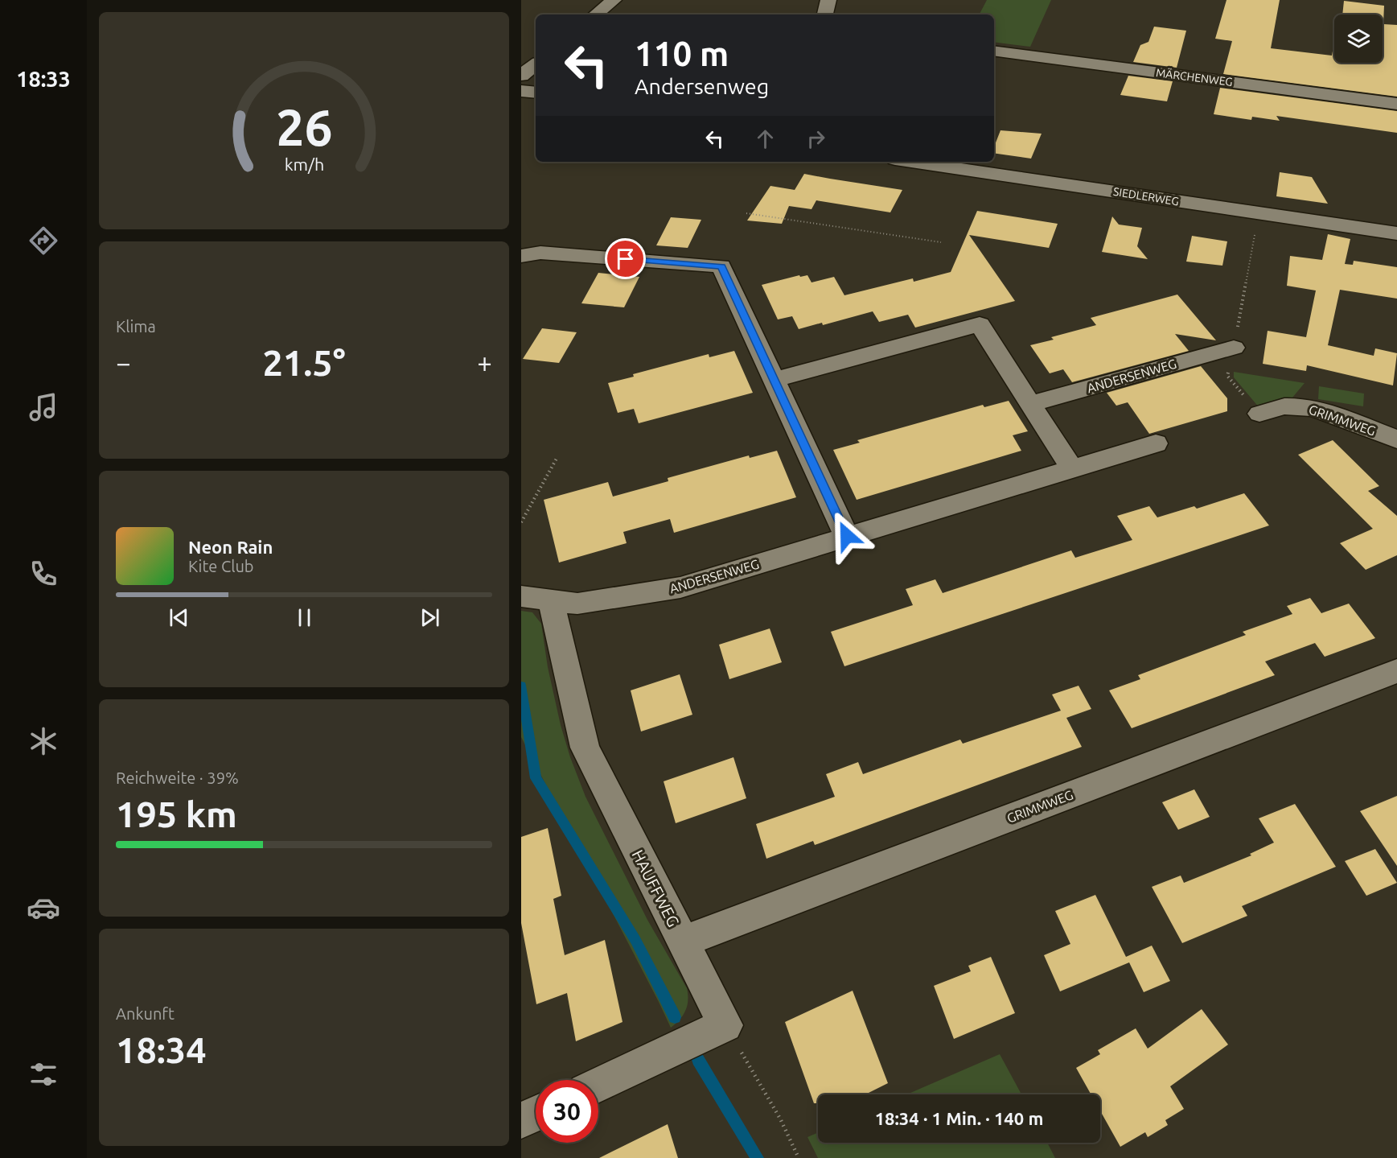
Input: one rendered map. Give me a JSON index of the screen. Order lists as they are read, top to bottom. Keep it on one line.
{"streets":{"street":["MÄRCHENWEG","SIEDLERWEG","ANDERSENWEG","GRIMMWEG","HAUFFWEG"]},"crossings":[["ANDERSENWEG","HAUFFWEG"],["GRIMMWEG","HAUFFWEG"]],"page":{"tabs":"18:33","turn":["110 m","Andersenweg"],"tile":["Klima",["Reichweite · 39%","195 km"],["Ankunft","18:34"]],"heat":["−","21.5°","+"],"song":["Neon Rain","Kite Club"],"limit":"30","trip":"18:34 · 1 Min. · 140 m","gauge":["26","km/h"]}}
